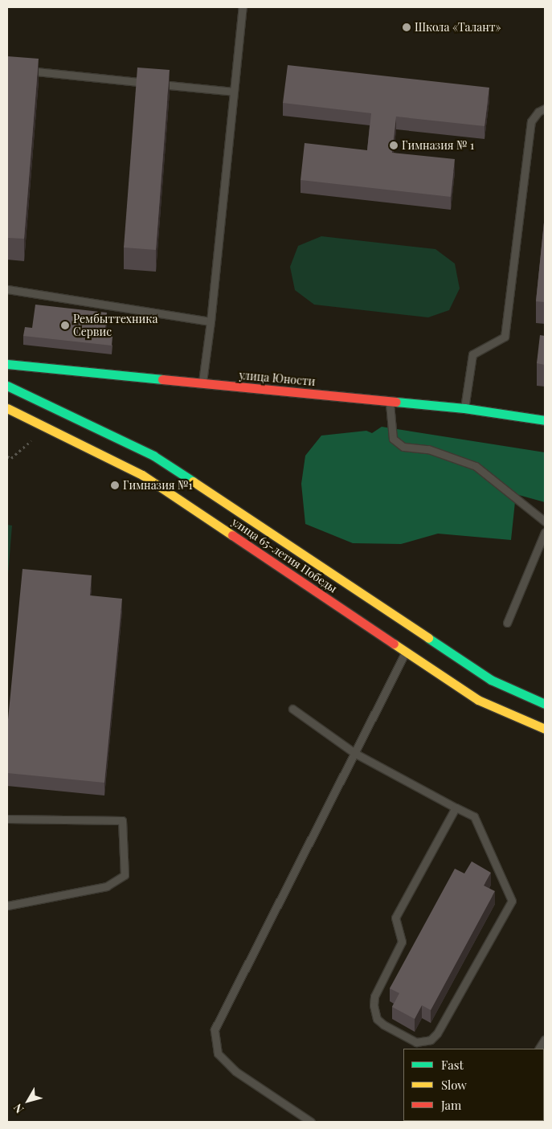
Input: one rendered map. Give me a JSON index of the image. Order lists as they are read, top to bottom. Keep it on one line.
{"streets":{"main road":["улица Юности","улица 65-летия Победы"]},"places":["Школа «Талант»","Гимназия № 1","Рембыттехника Сервис","Гимназия №1"],"legend":["Fast","Slow","Jam"],"north":"bottom left"}
